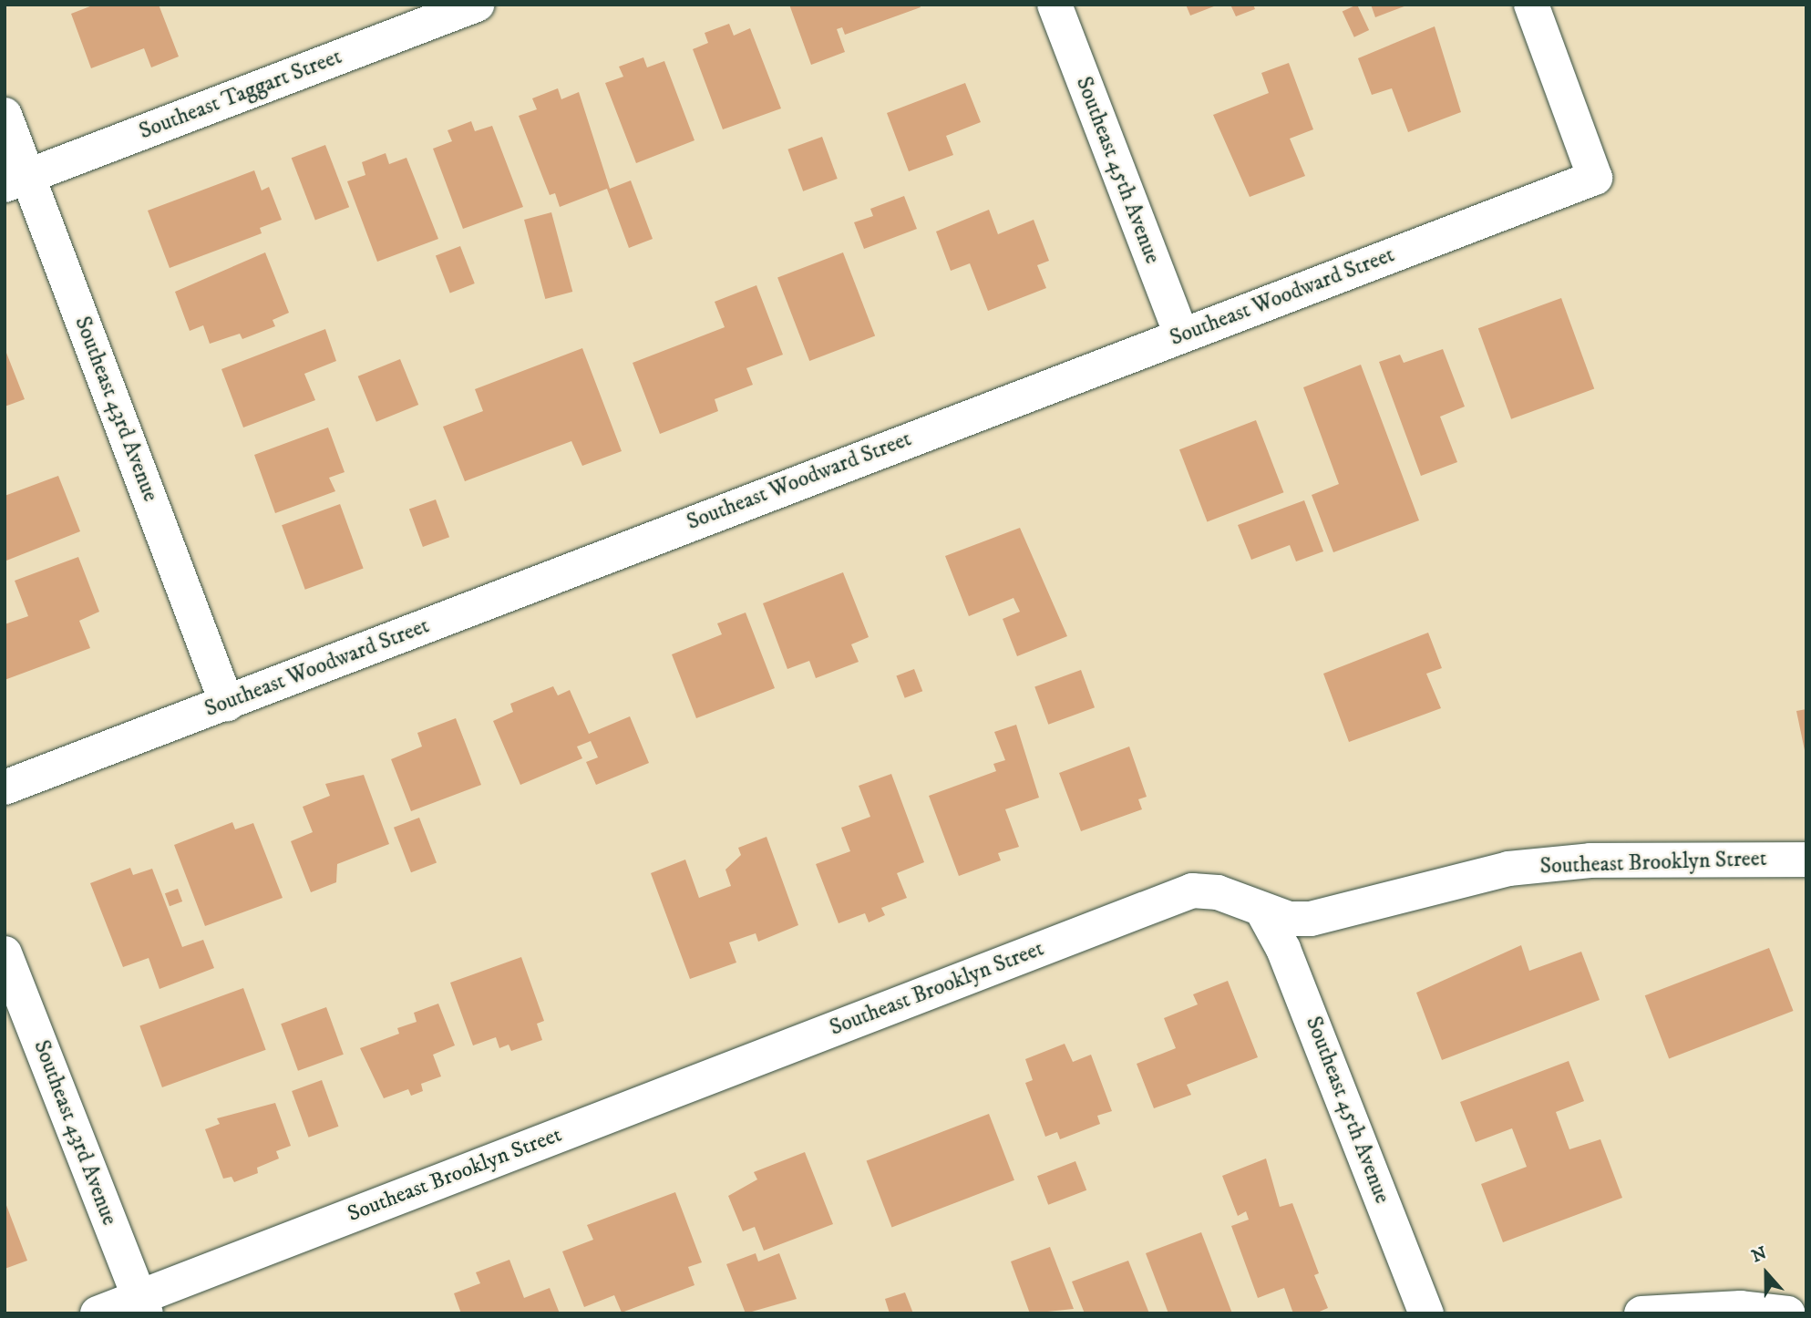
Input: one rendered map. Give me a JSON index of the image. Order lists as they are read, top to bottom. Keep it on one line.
{"streets":{"street":["Southeast Taggart Street","Southeast 45th Avenue","Southeast Woodward Street","Southeast 43rd Avenue","Southeast Brooklyn Street"]},"crossings":[["Southeast Taggart Street","Southeast 43rd Avenue"],["Southeast 45th Avenue","Southeast Woodward Street"],["Southeast 45th Avenue","Southeast Brooklyn Street"],["Southeast Woodward Street","Southeast 43rd Avenue"],["Southeast 43rd Avenue","Southeast Brooklyn Street"]],"north":"top"}
